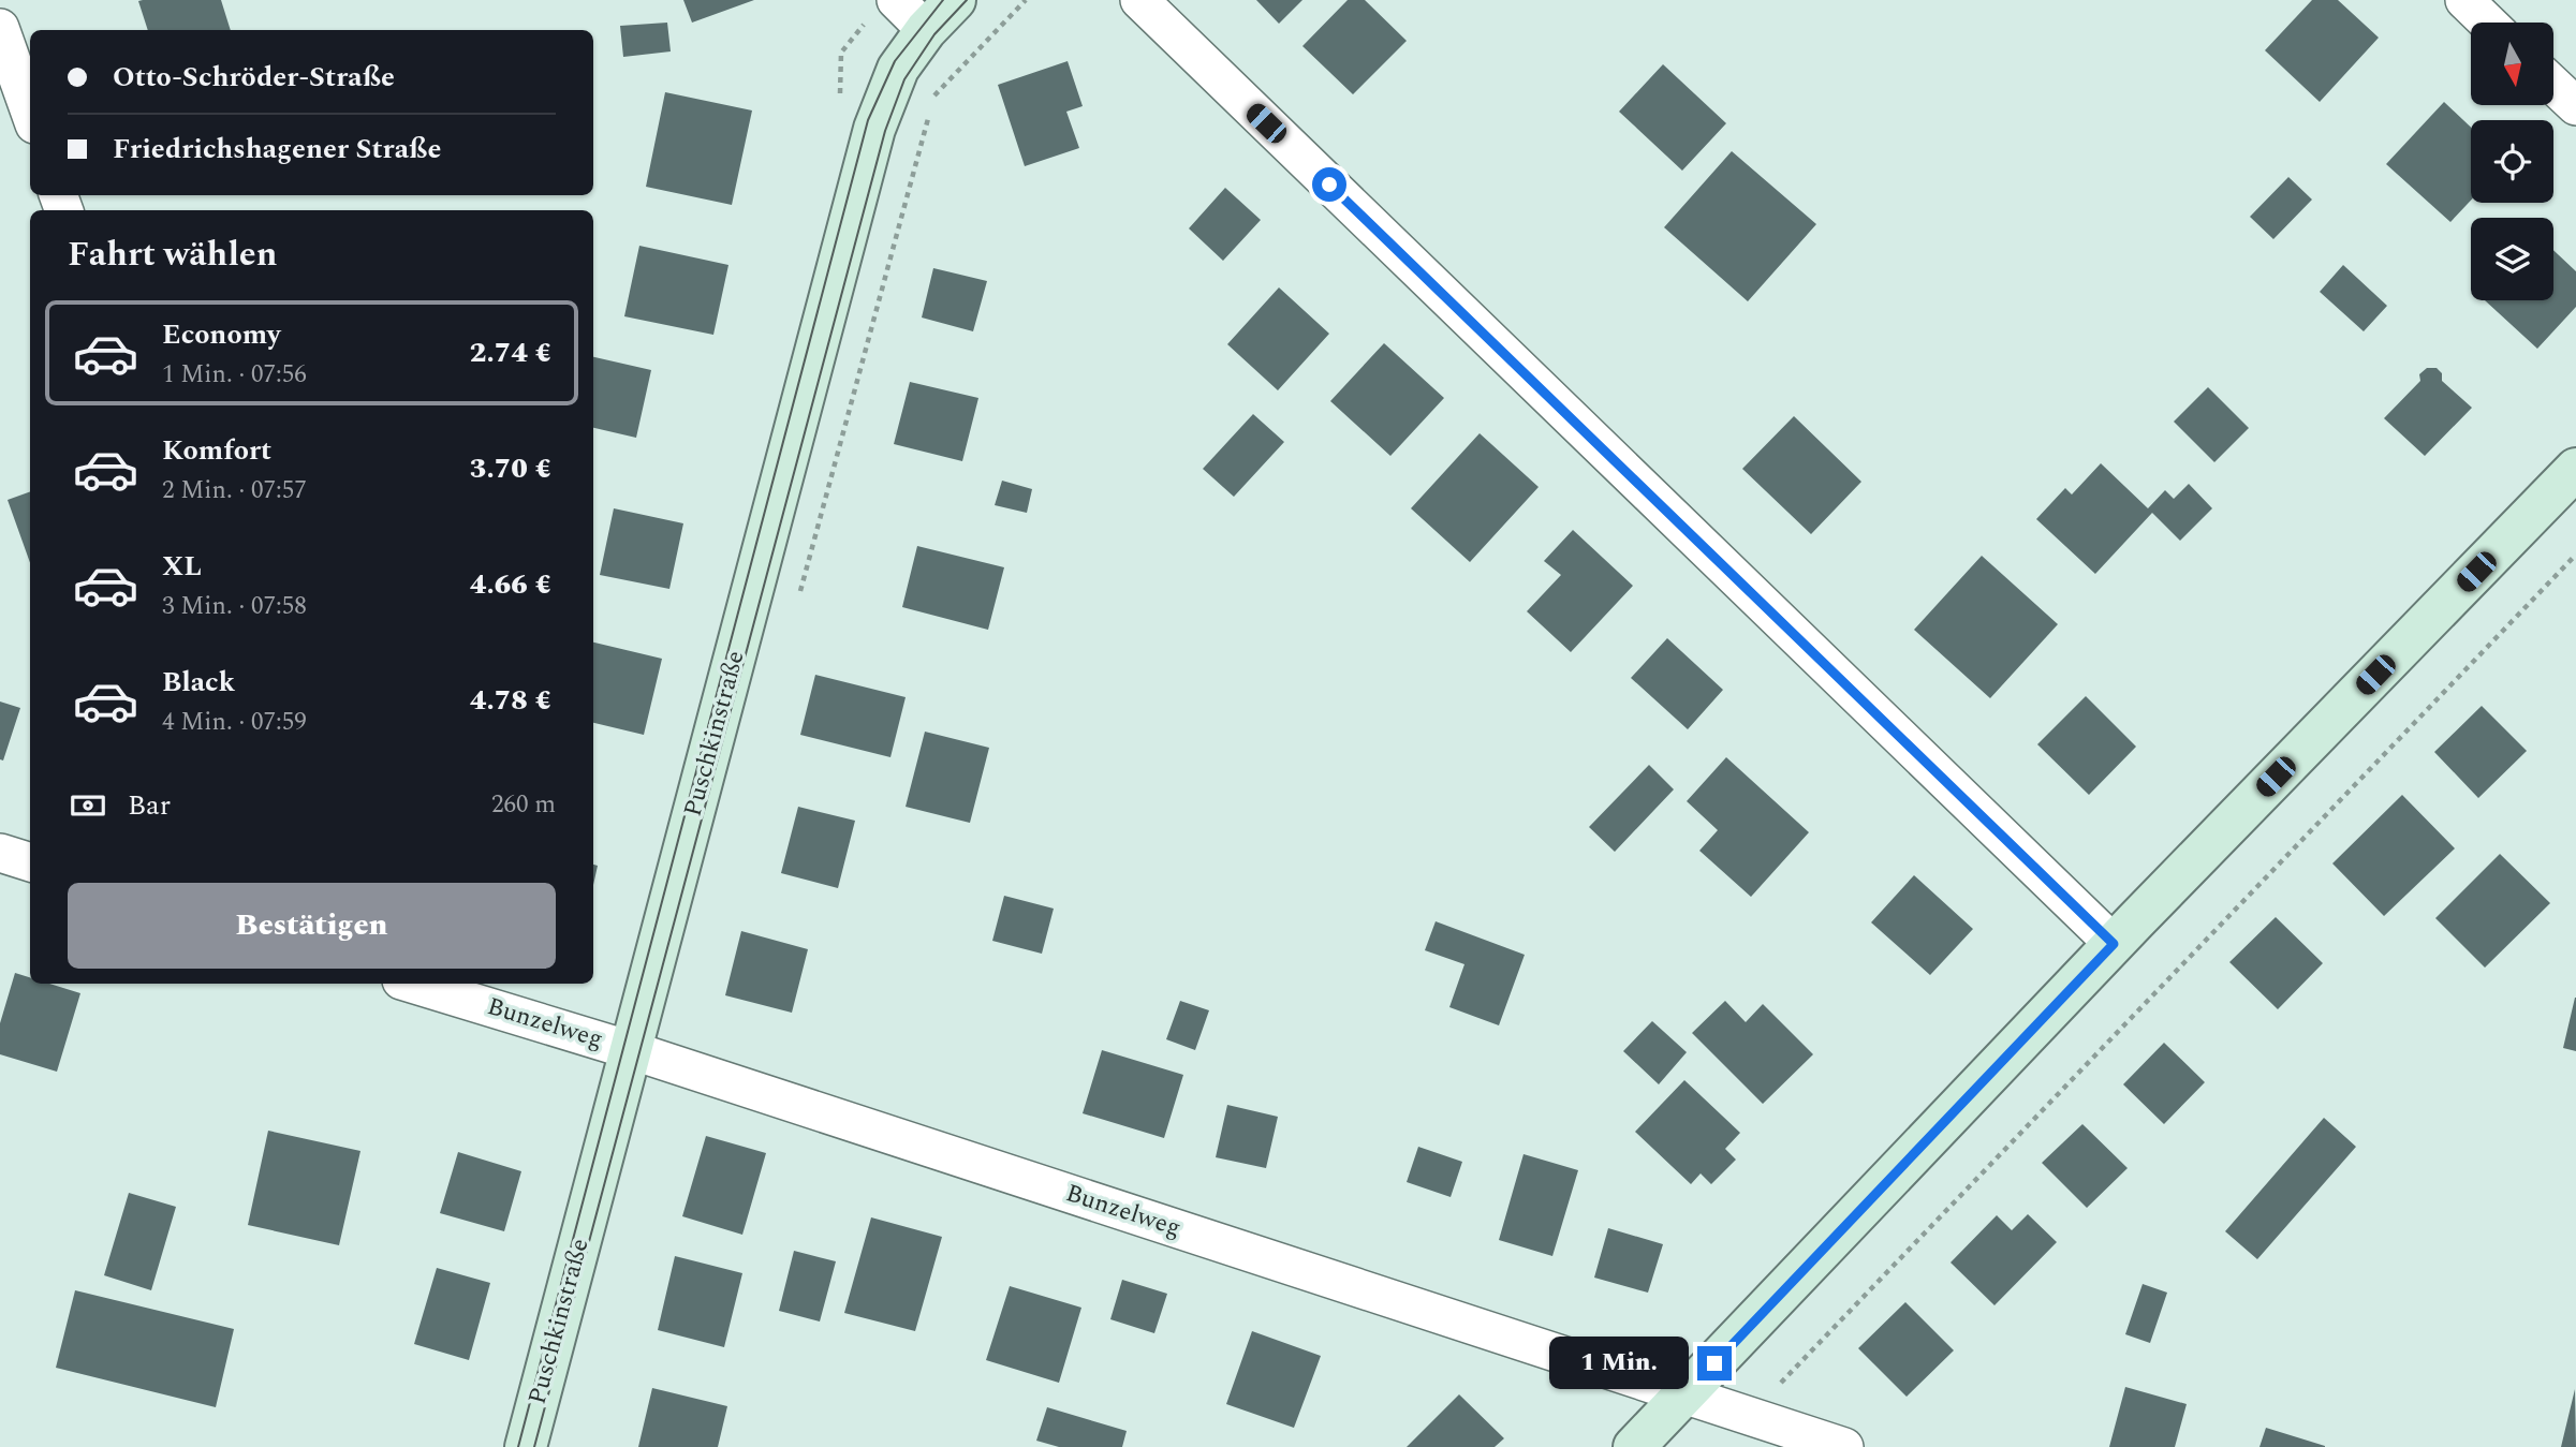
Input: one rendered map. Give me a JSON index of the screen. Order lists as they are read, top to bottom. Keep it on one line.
{"streets":{"street":["Puschkinstraße","Bunzelweg"]},"crossings":[["Puschkinstraße","Bunzelweg"]],"north":"bottom","page":{"banner":["Otto-Schröder-Straße","Friedrichshagener Straße"],"heading":"Fahrt wählen","list":[{"name":"Economy","note":"1 Min. · 07:56","value":"2.74 €"},{"name":"Komfort","note":"2 Min. · 07:57","value":"3.70 €"},{"name":"XL","note":"3 Min. · 07:58","value":"4.66 €"},{"name":"Black","note":"4 Min. · 07:59","value":"4.78 €"}],"pay":["Bar","260 m"],"buttons":"Bestätigen","bubble":"1 Min."}}
